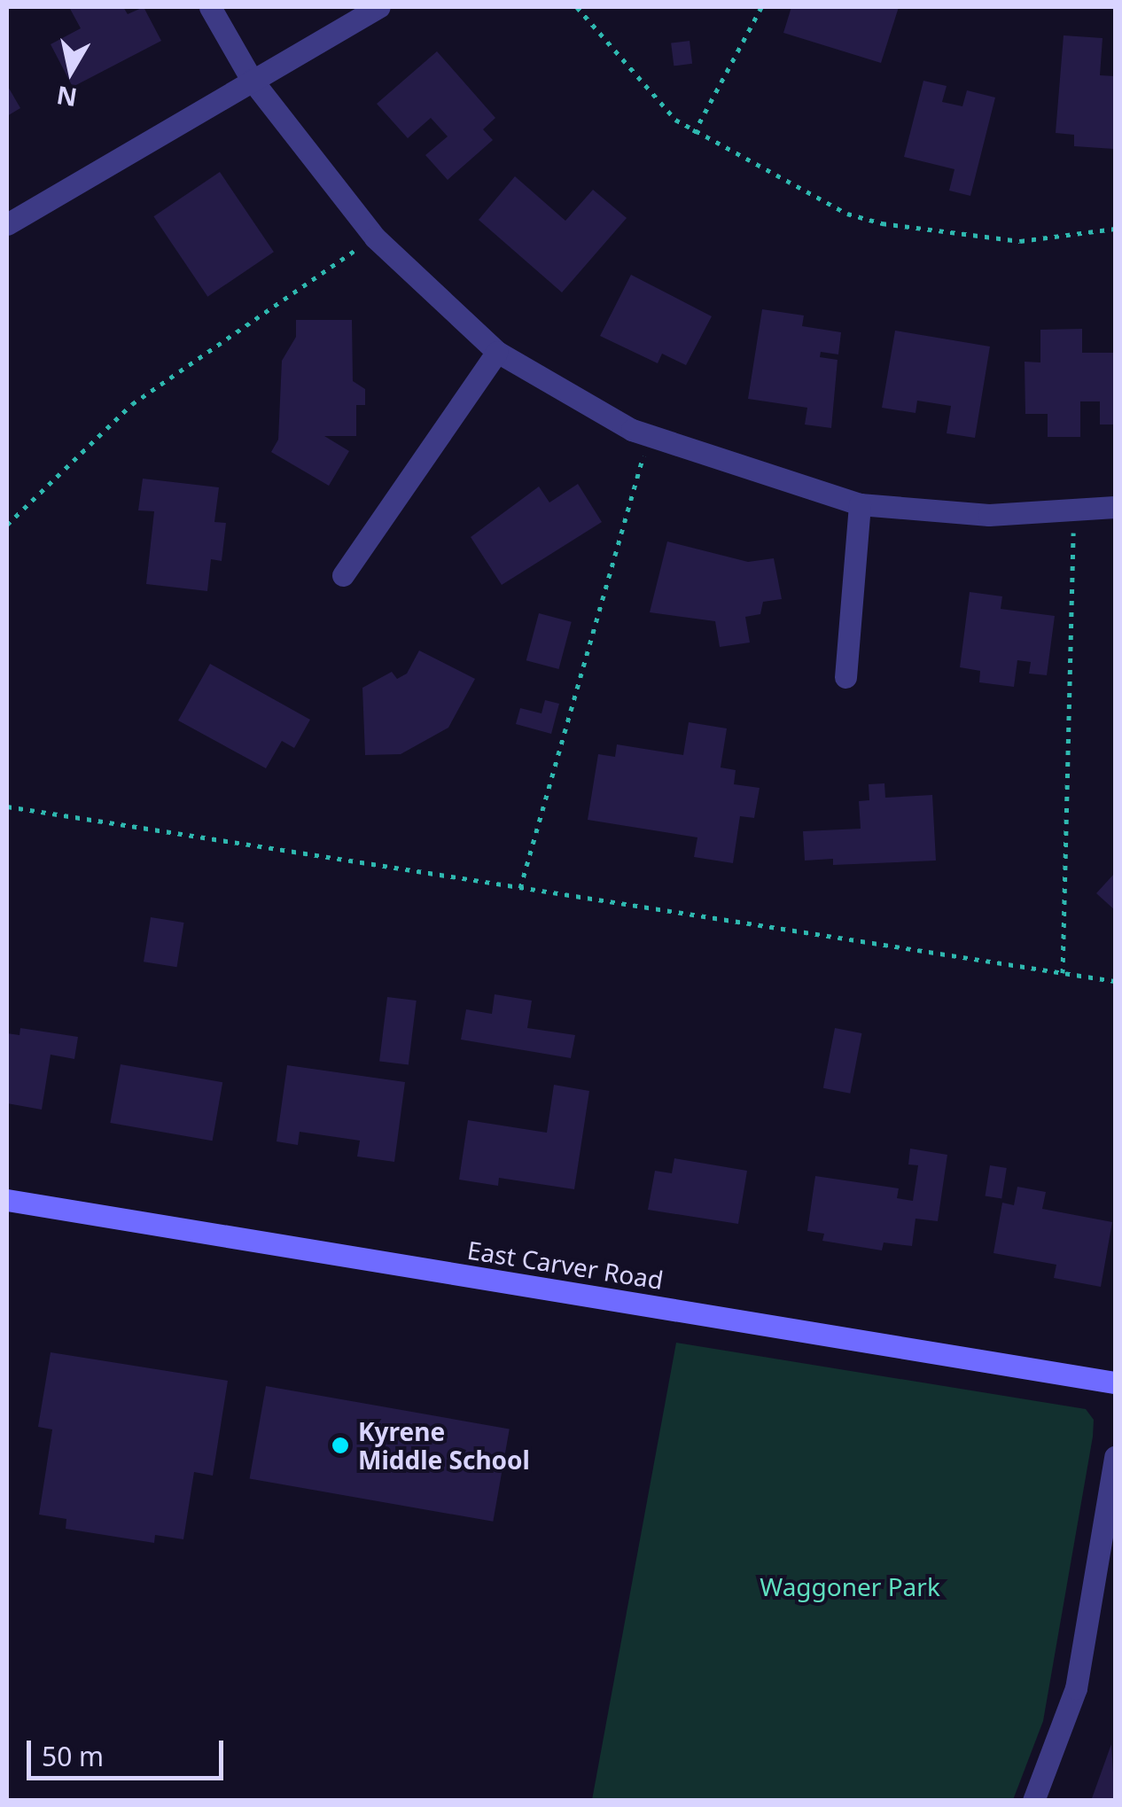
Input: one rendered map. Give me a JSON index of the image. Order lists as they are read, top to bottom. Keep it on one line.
{"streets":{"street":["East Carver Road"]},"parks":["Waggoner Park"],"places":["Kyrene Middle School"],"scale_bar":"50 m","north":"bottom"}
